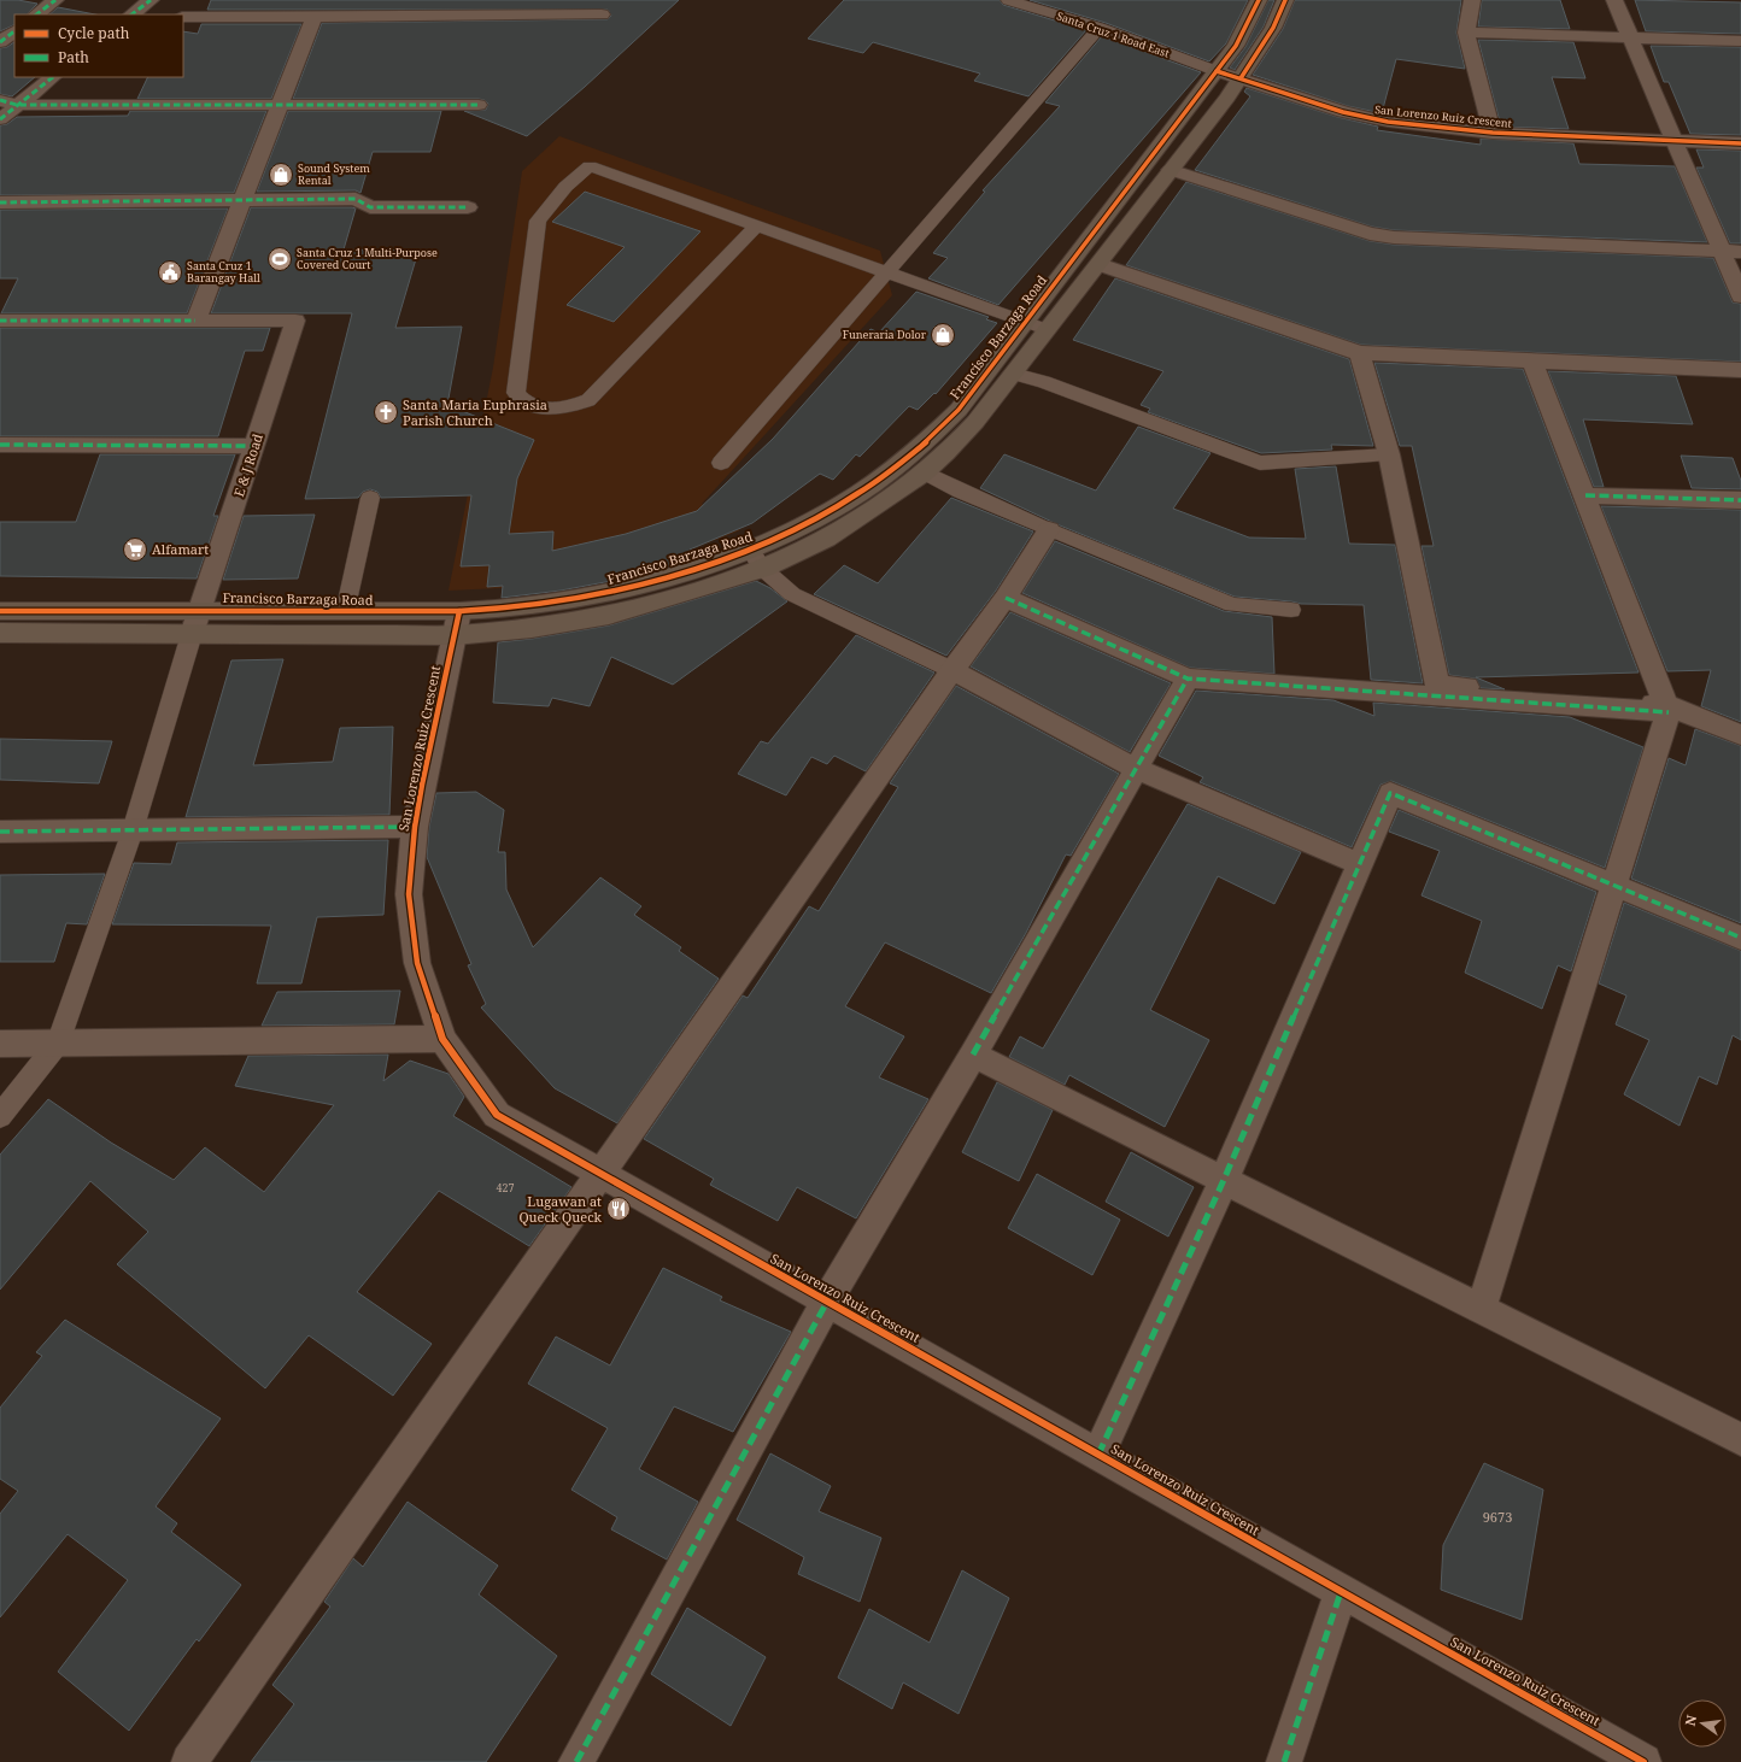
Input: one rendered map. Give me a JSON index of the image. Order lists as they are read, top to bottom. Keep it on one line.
{"streets":{"street":["San Lorenzo Ruiz Crescent","Francisco Barzaga Road","E & J Road"],"lane":["Santa Cruz 1 Road East"]},"crossings":[["Santa Cruz 1 Road East","San Lorenzo Ruiz Crescent"],["Santa Cruz 1 Road East","Francisco Barzaga Road"],["San Lorenzo Ruiz Crescent","Francisco Barzaga Road"],["Francisco Barzaga Road","E & J Road"]],"places":{"shop":["Sound System Rental","Funeraria Dolor"],"sports":["Santa Cruz 1 Multi-Purpose Covered Court"],"public building":["Santa Cruz 1 Barangay Hall"],"church":["Santa Maria Euphrasia Parish Church"],"supermarket":["Alfamart"],"restaurant":["Lugawan at Queck Queck"]},"house_numbers":["427","9673"],"legend":["Cycle path","Path"],"north":"left"}
